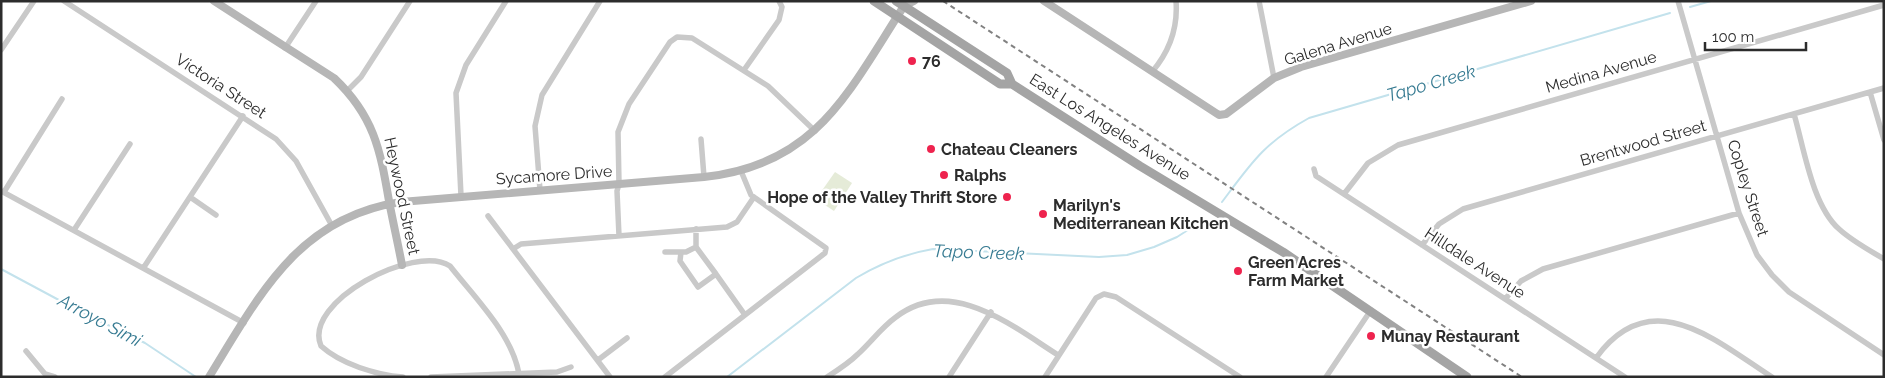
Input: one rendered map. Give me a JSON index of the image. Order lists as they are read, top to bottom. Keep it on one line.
{"streets":{"main road":["East Los Angeles Avenue"],"street":["Galena Avenue","Medina Avenue","Victoria Street","Brentwood Street","Sycamore Drive","Copley Street","Heywood Street","Hilldale Avenue"]},"crossings":[["Medina Avenue","Copley Street"],["Medina Avenue","Hilldale Avenue"],["Victoria Street","Sycamore Drive"],["East Los Angeles Avenue","Sycamore Drive"],["Brentwood Street","Copley Street"],["Brentwood Street","Hilldale Avenue"],["Sycamore Drive","Heywood Street"]],"water":["Tapo Creek","Arroyo Simi"],"places":["76","Chateau Cleaners","Ralphs","Hope of the Valley Thrift Store","Marilyn's Mediterranean Kitchen","Green Acres Farm Market","Munay Restaurant"],"scale_bar":"100 m"}
